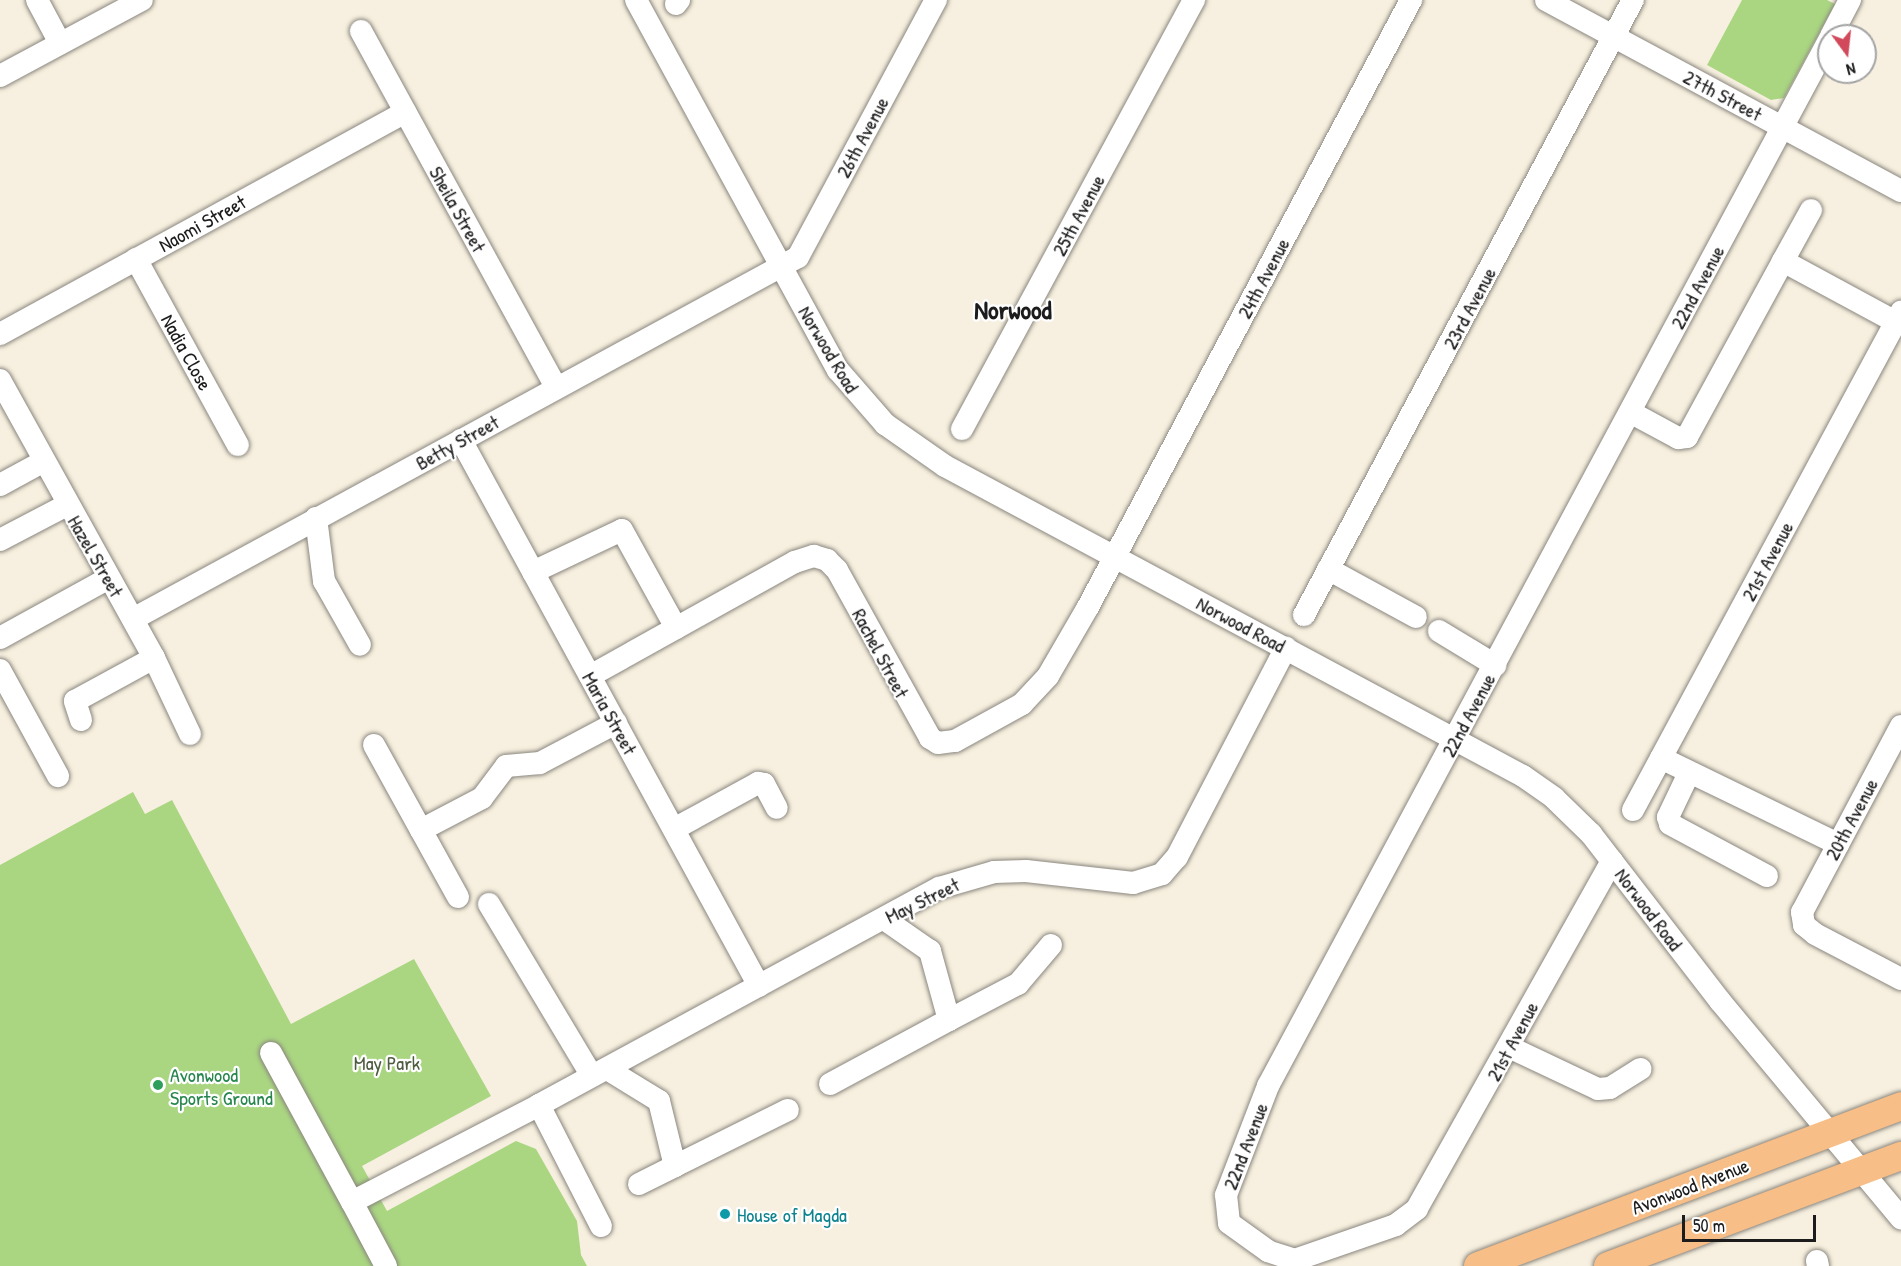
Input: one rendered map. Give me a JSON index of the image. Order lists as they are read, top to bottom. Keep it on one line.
{"streets":{"main road":["Avonwood Avenue"],"street":["27th Street","26th Avenue","Sheila Street","25th Avenue","Naomi Street","24th Avenue","22nd Avenue","23rd Avenue","Norwood Road","Nadia Close","Betty Street","Hazel Street","21st Avenue","Rachel Street","Maria Street","20th Avenue","May Street"]},"crossings":[["27th Street","22nd Avenue"],["27th Street","23rd Avenue"],["26th Avenue","Norwood Road"],["26th Avenue","Betty Street"],["Sheila Street","Naomi Street"],["Sheila Street","Betty Street"],["Naomi Street","Nadia Close"],["24th Avenue","Norwood Road"],["24th Avenue","Rachel Street"],["22nd Avenue","Norwood Road"],["22nd Avenue","21st Avenue"],["Norwood Road","Betty Street"],["Norwood Road","21st Avenue"],["Norwood Road","Rachel Street"],["Norwood Road","May Street"],["Norwood Road","Avonwood Avenue"],["Betty Street","Hazel Street"],["Betty Street","Maria Street"],["Rachel Street","Maria Street"],["Maria Street","May Street"]],"districts":["Norwood"],"parks":["May Park"],"places":["Avonwood Sports Ground","House of Magda"],"scale_bar":"50 m","north":"bottom"}
